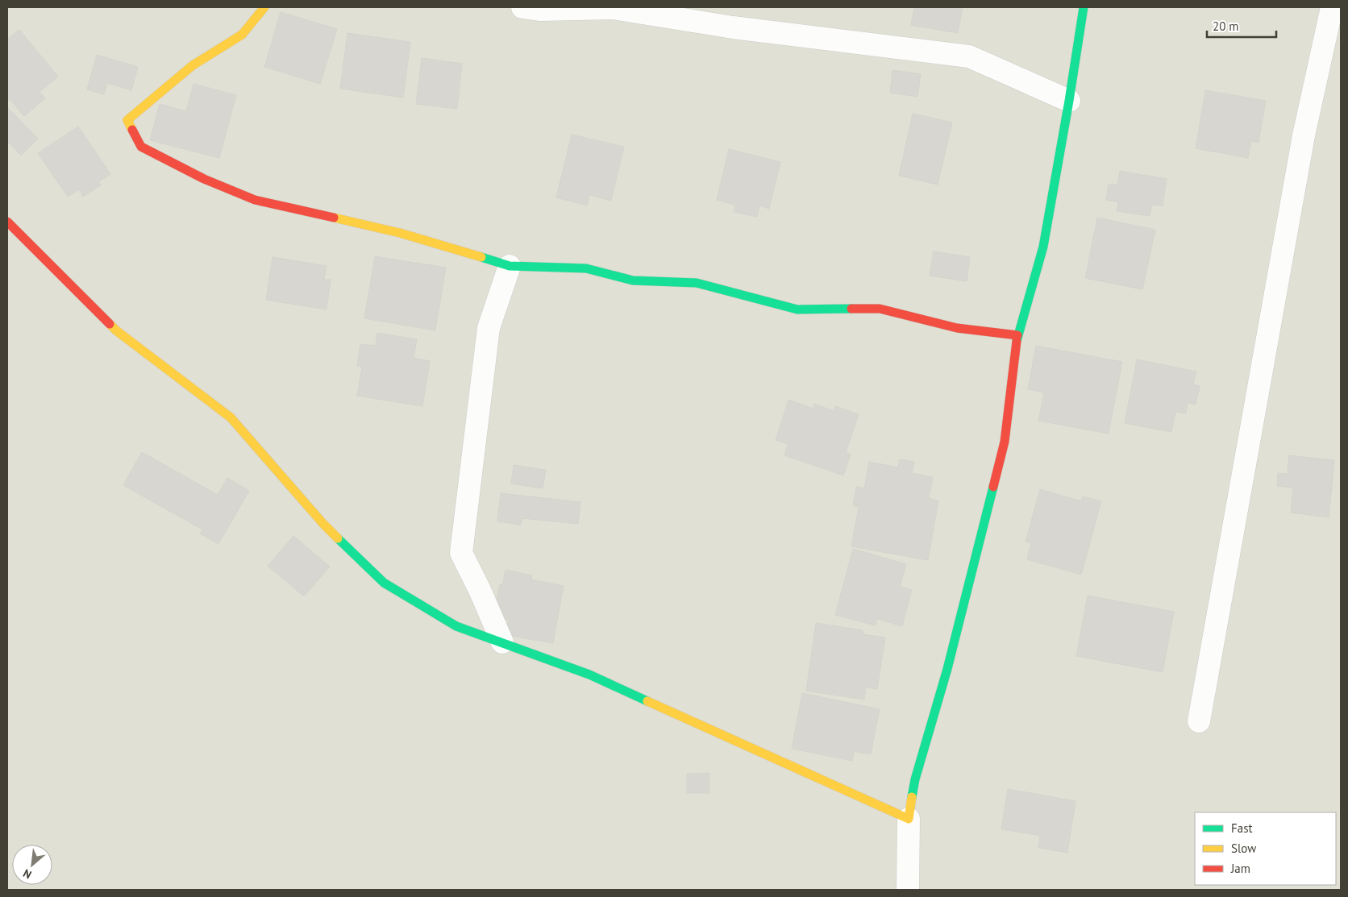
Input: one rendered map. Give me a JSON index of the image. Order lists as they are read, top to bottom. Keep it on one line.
{"legend":["Fast","Slow","Jam"],"scale_bar":"20 m","north":"bottom left"}
